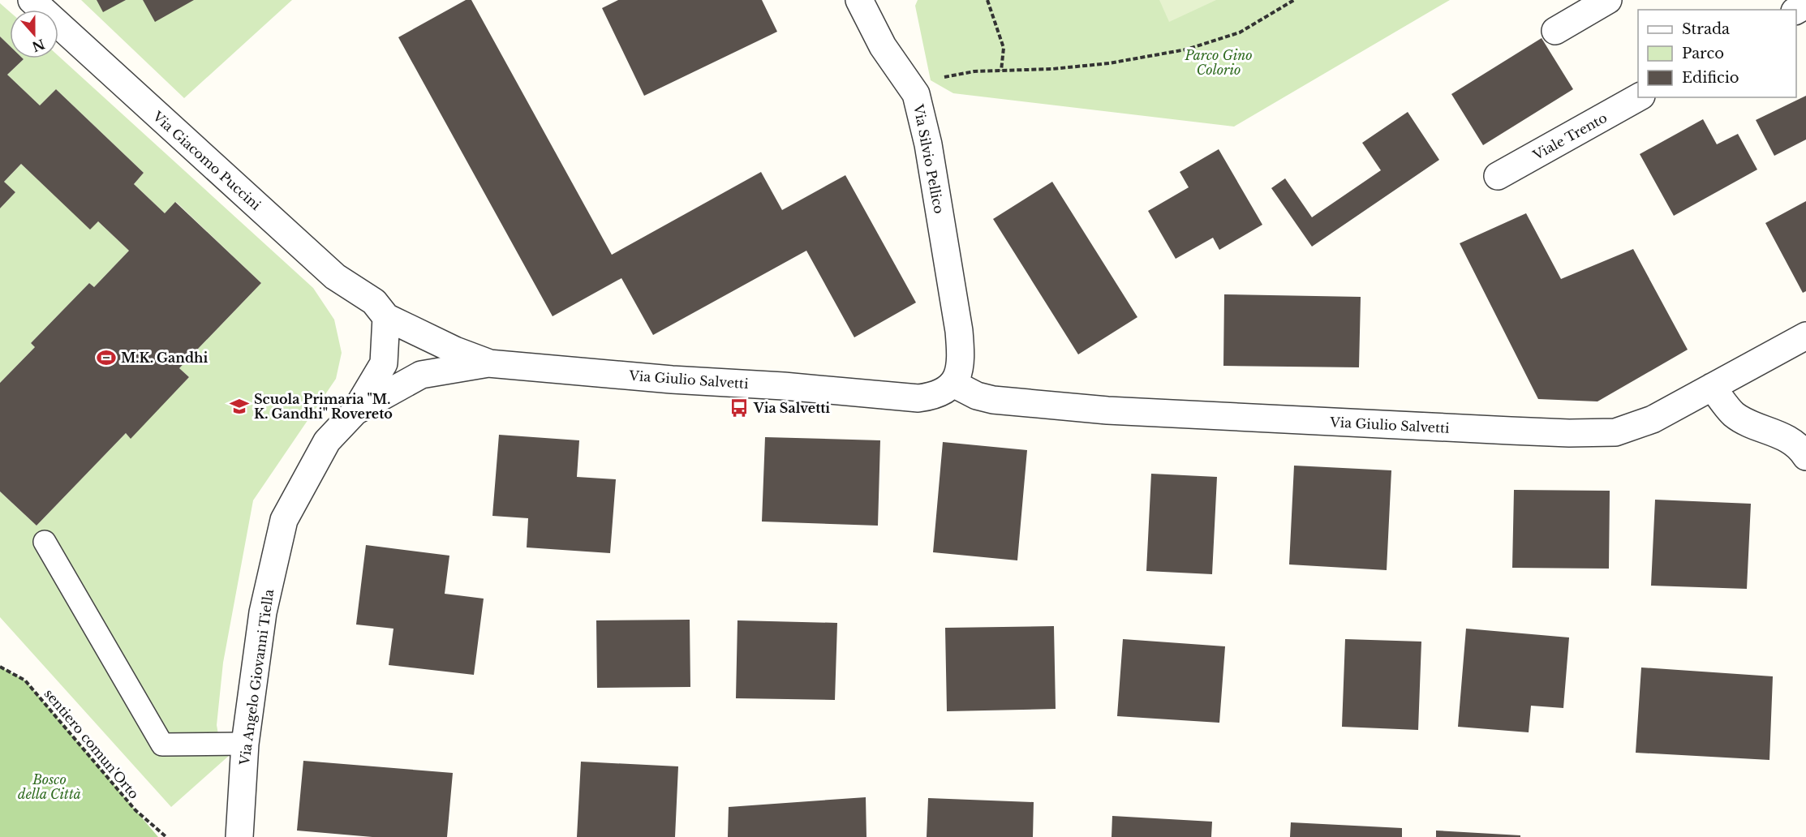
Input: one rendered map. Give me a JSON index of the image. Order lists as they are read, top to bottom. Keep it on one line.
{"streets":{"street":["Viale Trento","Via Silvio Pellico","Via Giacomo Puccini","Via Giulio Salvetti","Via Angelo Giovanni Tiella"],"path":["sentiero comun'Orto"]},"crossings":[["Via Silvio Pellico","Via Giulio Salvetti"],["Via Giacomo Puccini","Via Giulio Salvetti"],["Via Giulio Salvetti","Via Angelo Giovanni Tiella"]],"parks":["Parco Gino Colorio","Bosco della Città"],"places":{"sports":["M.K. Gandhi"],"school or university":["Scuola Primaria \"M. K. Gandhi\" Rovereto"],"bus stop":["Via Salvetti"]},"legend":["Strada","Parco","Edificio"],"north":"bottom"}
